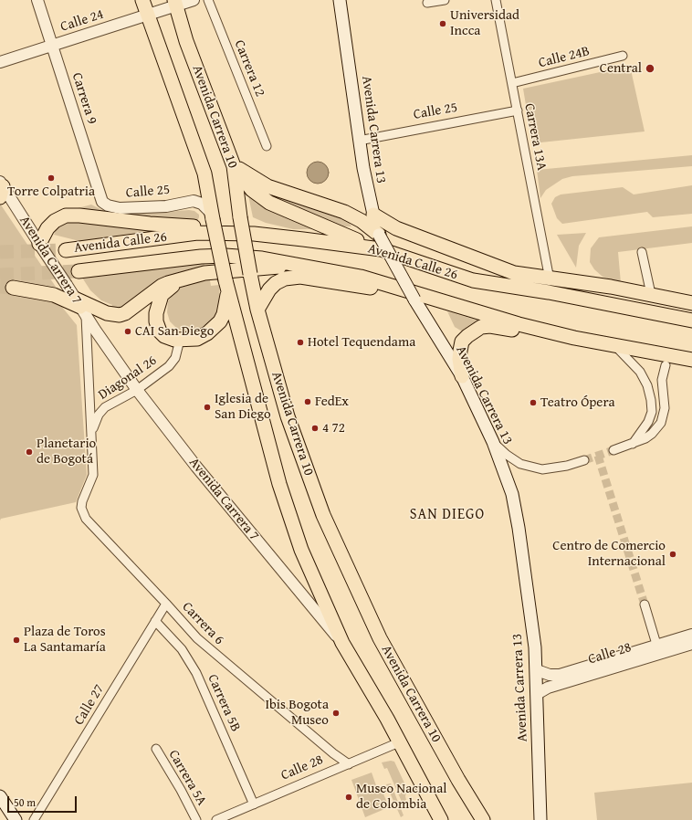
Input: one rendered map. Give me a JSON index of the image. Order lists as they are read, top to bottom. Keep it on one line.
{"streets":{"main road":["Avenida Carrera 10","Avenida Carrera 13","Avenida Calle 26","Avenida Carrera 7"],"street":["Calle 24","Calle 24B","Carrera 12","Carrera 9","Calle 25","Carrera 13A","Diagonal 26","Carrera 6","Calle 28","Carrera 5B","Calle 27","Carrera 5A"]},"crossings":[["Calle 24","Carrera 9"],["Calle 24","Avenida Carrera 10"],["Calle 24B","Carrera 13A"],["Carrera 9","Calle 25"],["Calle 25","Avenida Carrera 10"],["Calle 25","Avenida Carrera 13"],["Calle 25","Carrera 13A"],["Avenida Carrera 10","Avenida Carrera 7"],["Avenida Carrera 13","Avenida Calle 26"],["Avenida Carrera 13","Calle 28"],["Carrera 13A","Avenida Calle 26"],["Avenida Carrera 7","Diagonal 26"],["Avenida Carrera 7","Calle 28"],["Diagonal 26","Carrera 6"],["Carrera 6","Calle 28"],["Carrera 6","Calle 27"],["Calle 28","Carrera 5B"],["Carrera 5B","Calle 27"]],"districts":["SAN DIEGO"],"places":["Universidad Incca","Central","Torre Colpatria","CAI San Diego","Hotel Tequendama","FedEx","Teatro Ópera","Iglesia de San Diego","4 72","Planetario de Bogotá","Centro de Comercio Internacional","Plaza de Toros La Santamaría","Ibis Bogota Museo","Museo Nacional de Colombia"],"scale_bar":"50 m"}
